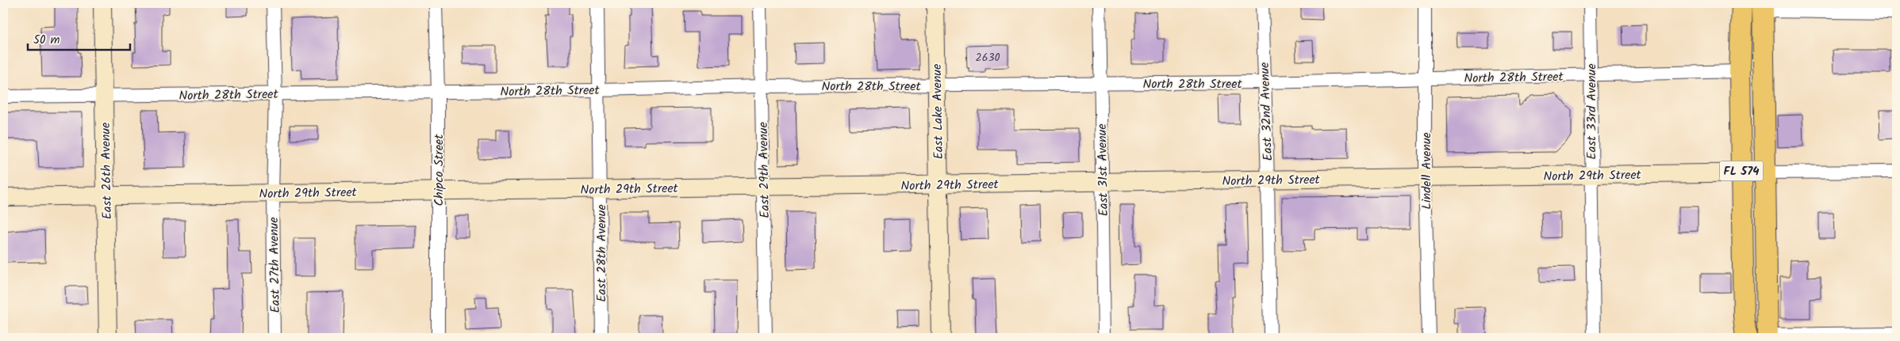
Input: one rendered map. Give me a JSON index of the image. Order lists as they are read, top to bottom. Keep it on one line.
{"streets":{"main road":["FL 574"],"street":["North 28th Street","East Lake Avenue","East 32nd Avenue","East 33rd Avenue","Chipco Street","East 29th Avenue","East 31st Avenue","East 26th Avenue","Lindell Avenue","North 29th Street","East 28th Avenue","East 27th Avenue"]},"crossings":[["North 28th Street","East Lake Avenue"],["North 28th Street","East 32nd Avenue"],["North 28th Street","East 33rd Avenue"],["North 28th Street","Chipco Street"],["North 28th Street","East 29th Avenue"],["North 28th Street","East 31st Avenue"],["North 28th Street","East 26th Avenue"],["North 28th Street","Lindell Avenue"],["North 28th Street","FL 574"],["North 28th Street","East 28th Avenue"],["North 28th Street","East 27th Avenue"],["East Lake Avenue","North 29th Street"],["East 32nd Avenue","North 29th Street"],["East 33rd Avenue","North 29th Street"],["Chipco Street","North 29th Street"],["East 29th Avenue","North 29th Street"],["East 31st Avenue","North 29th Street"],["East 26th Avenue","North 29th Street"],["Lindell Avenue","North 29th Street"],["FL 574","North 29th Street"],["North 29th Street","East 28th Avenue"],["North 29th Street","East 27th Avenue"]],"house_numbers":["2630"],"scale_bar":"50 m"}
